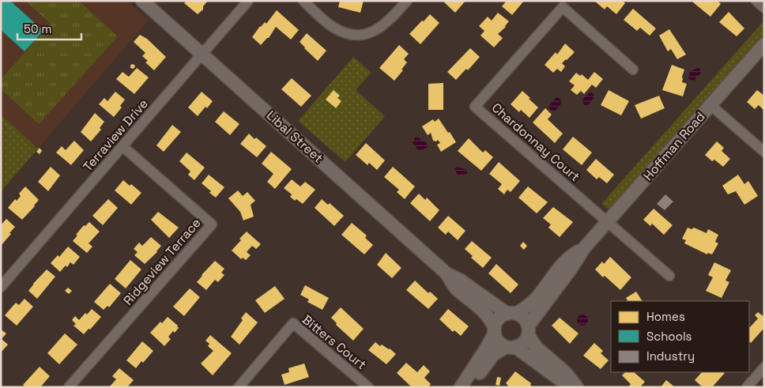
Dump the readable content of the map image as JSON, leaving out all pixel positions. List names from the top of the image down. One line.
{"streets":{"street":["Terraview Drive","Libal Street","Chardonnay Court","Hoffman Road","Ridgeview Terrace","Bitters Court"]},"crossings":[["Terraview Drive","Libal Street"],["Terraview Drive","Ridgeview Terrace"],["Libal Street","Hoffman Road"],["Chardonnay Court","Hoffman Road"]],"legend":["Homes","Schools","Industry"],"scale_bar":"50 m"}
